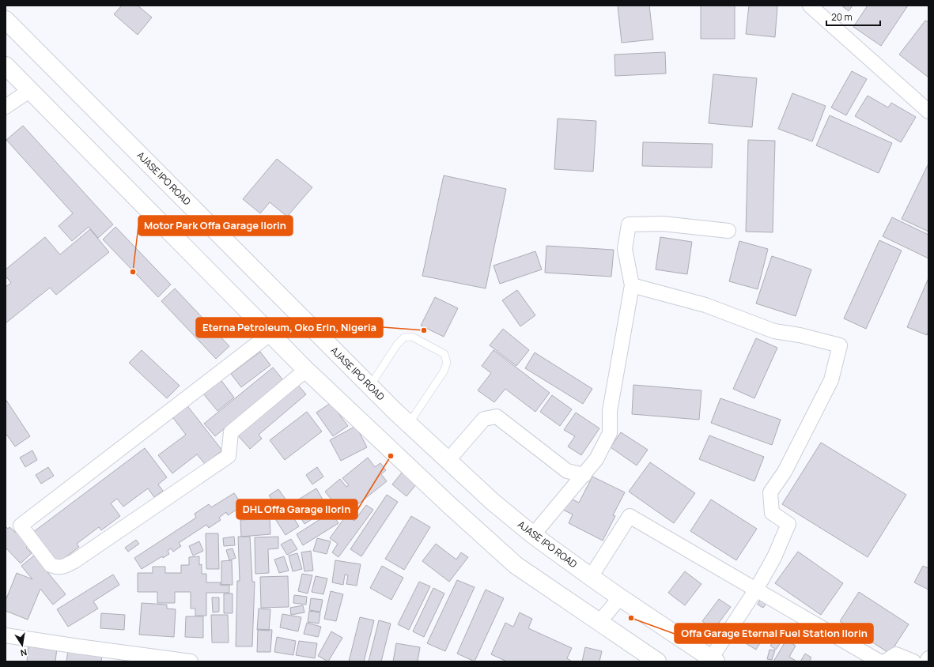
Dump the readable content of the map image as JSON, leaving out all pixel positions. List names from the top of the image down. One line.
{"streets":{"highway":["AJASE IPO ROAD"]},"places":["Motor Park Offa Garage Ilorin","Eterna Petroleum, Oko Erin, Nigeria","DHL Offa Garage Ilorin","Offa Garage Eternal Fuel Station Ilorin"],"scale_bar":"20 m","north":"bottom"}
